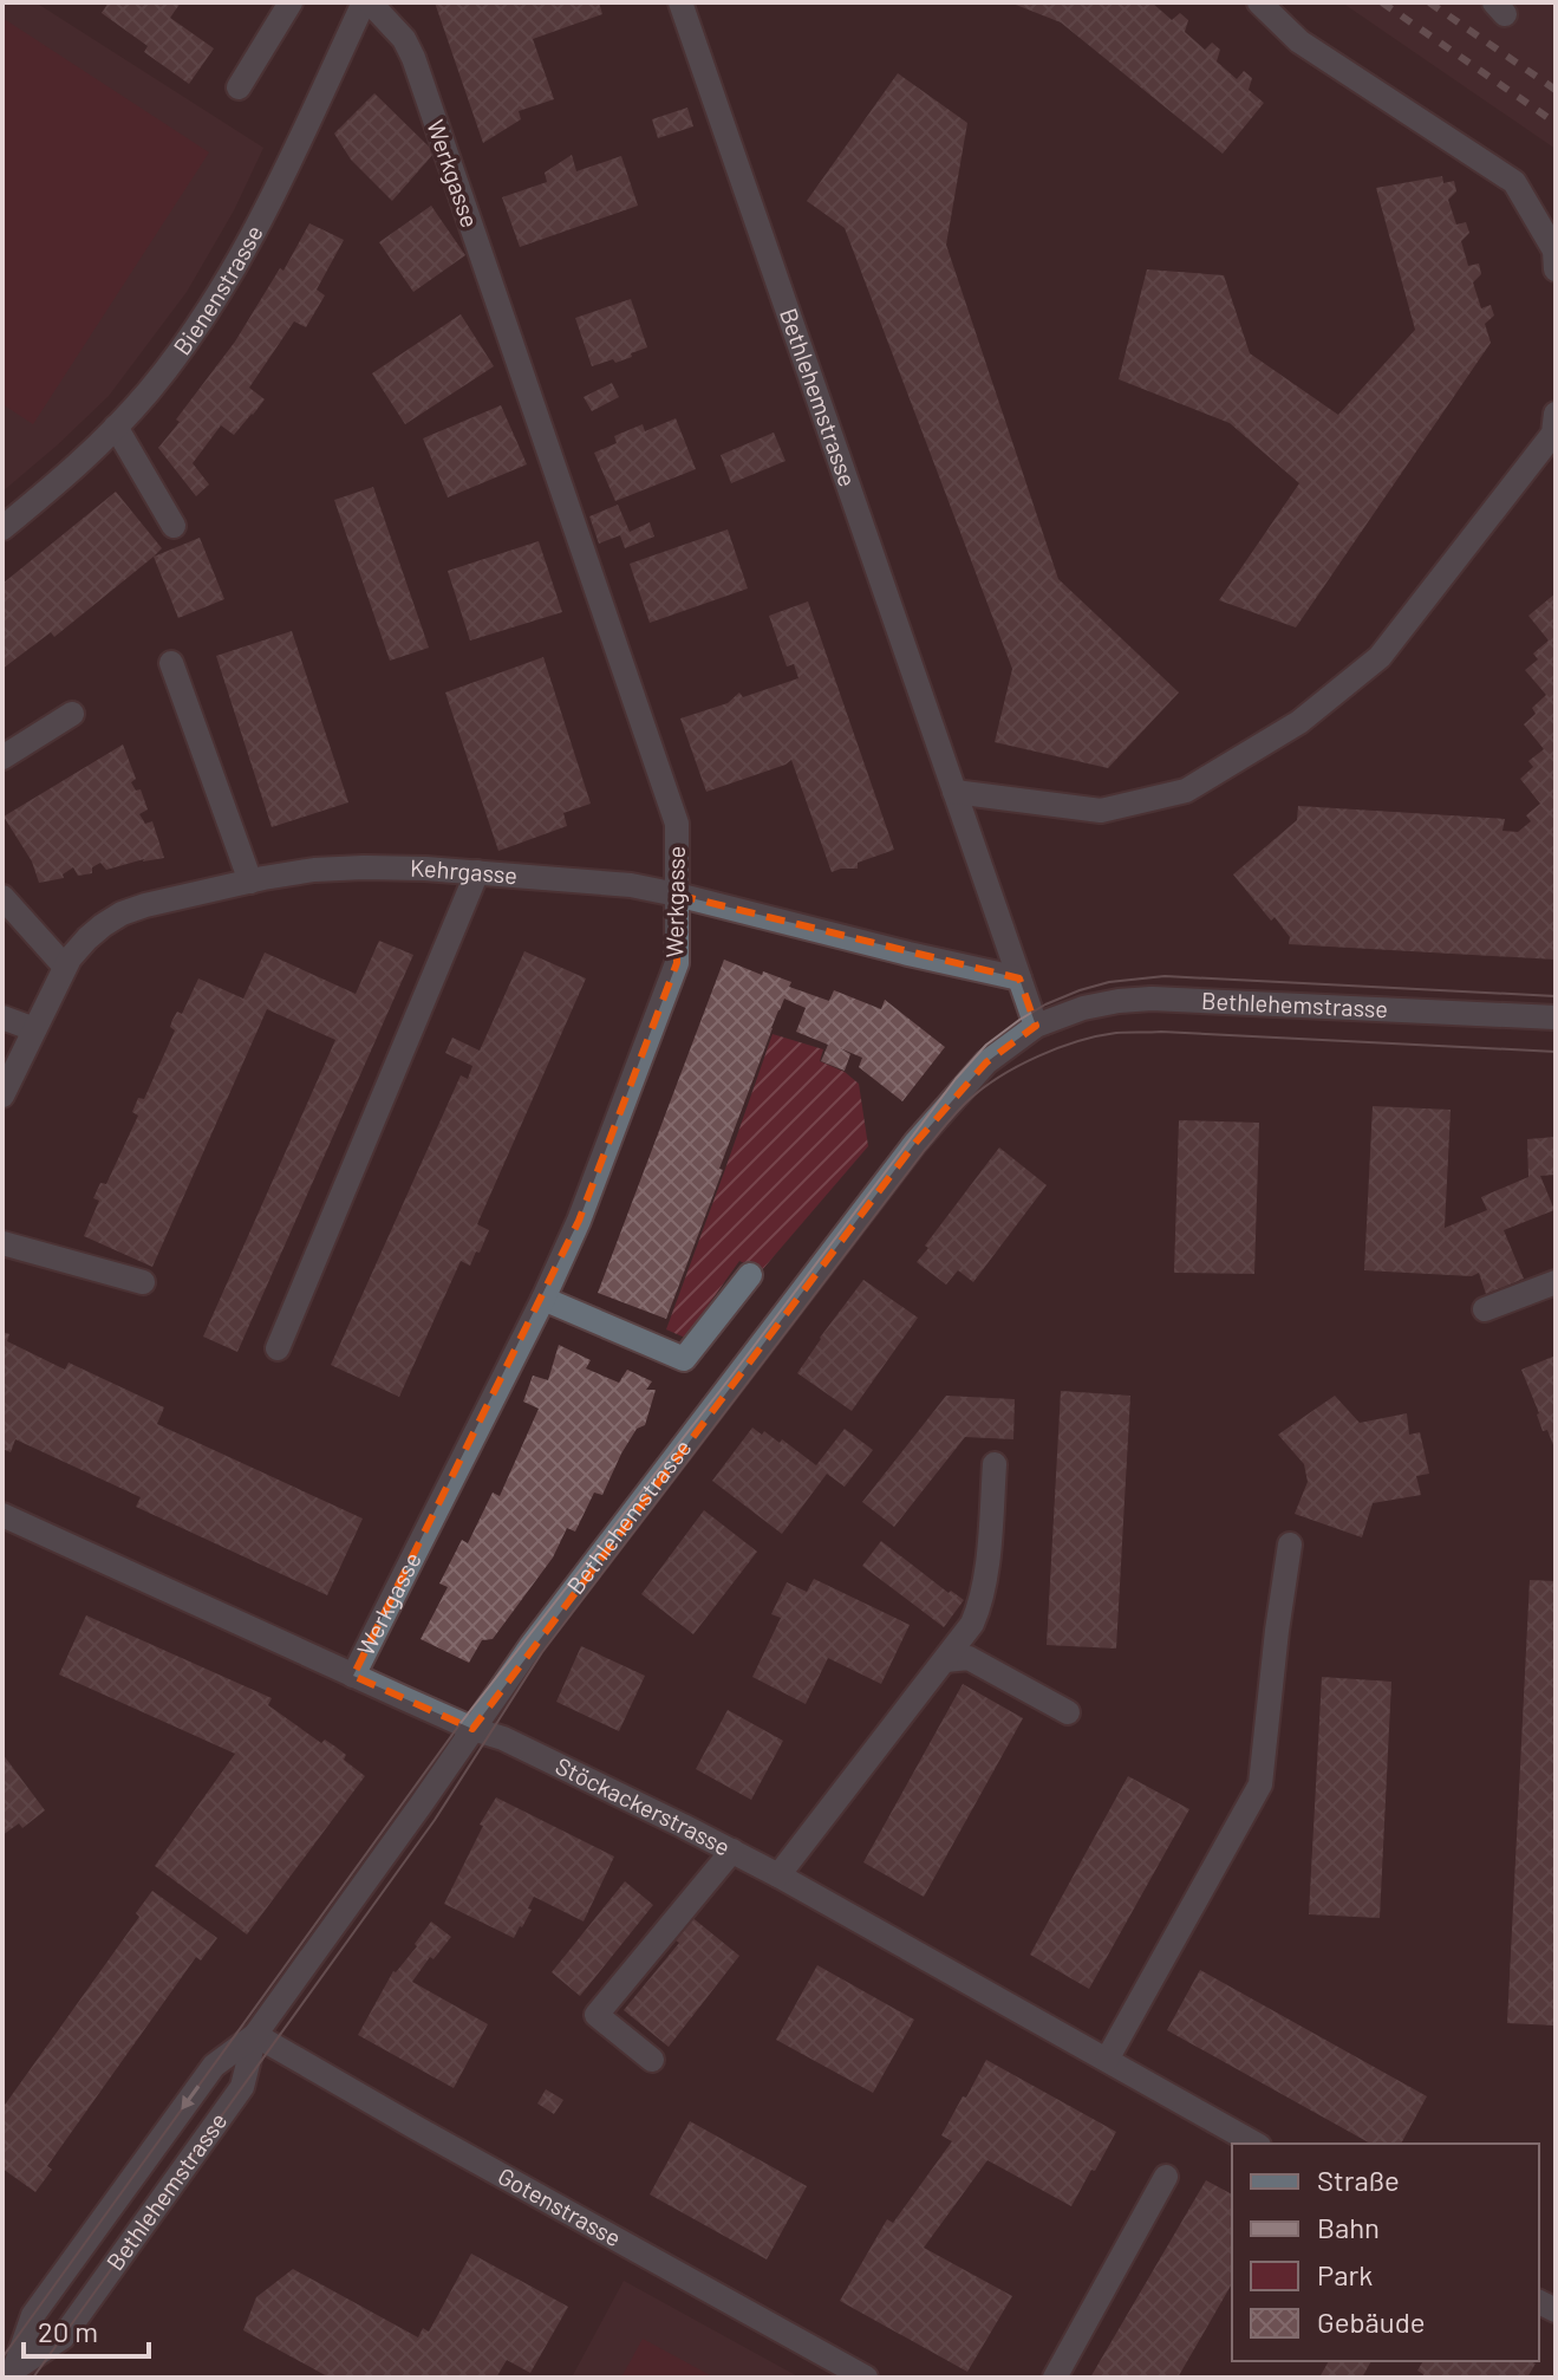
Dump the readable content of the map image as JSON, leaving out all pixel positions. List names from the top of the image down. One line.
{"streets":{"street":["Werkgasse","Bienenstrasse","Bethlehemstrasse","Kehrgasse","Stöckackerstrasse","Gotenstrasse"]},"crossings":[["Werkgasse","Bienenstrasse"],["Werkgasse","Kehrgasse"],["Werkgasse","Stöckackerstrasse"],["Bethlehemstrasse","Kehrgasse"],["Bethlehemstrasse","Stöckackerstrasse"],["Bethlehemstrasse","Gotenstrasse"]],"legend":["Straße","Bahn","Park","Gebäude"],"scale_bar":"20 m"}
